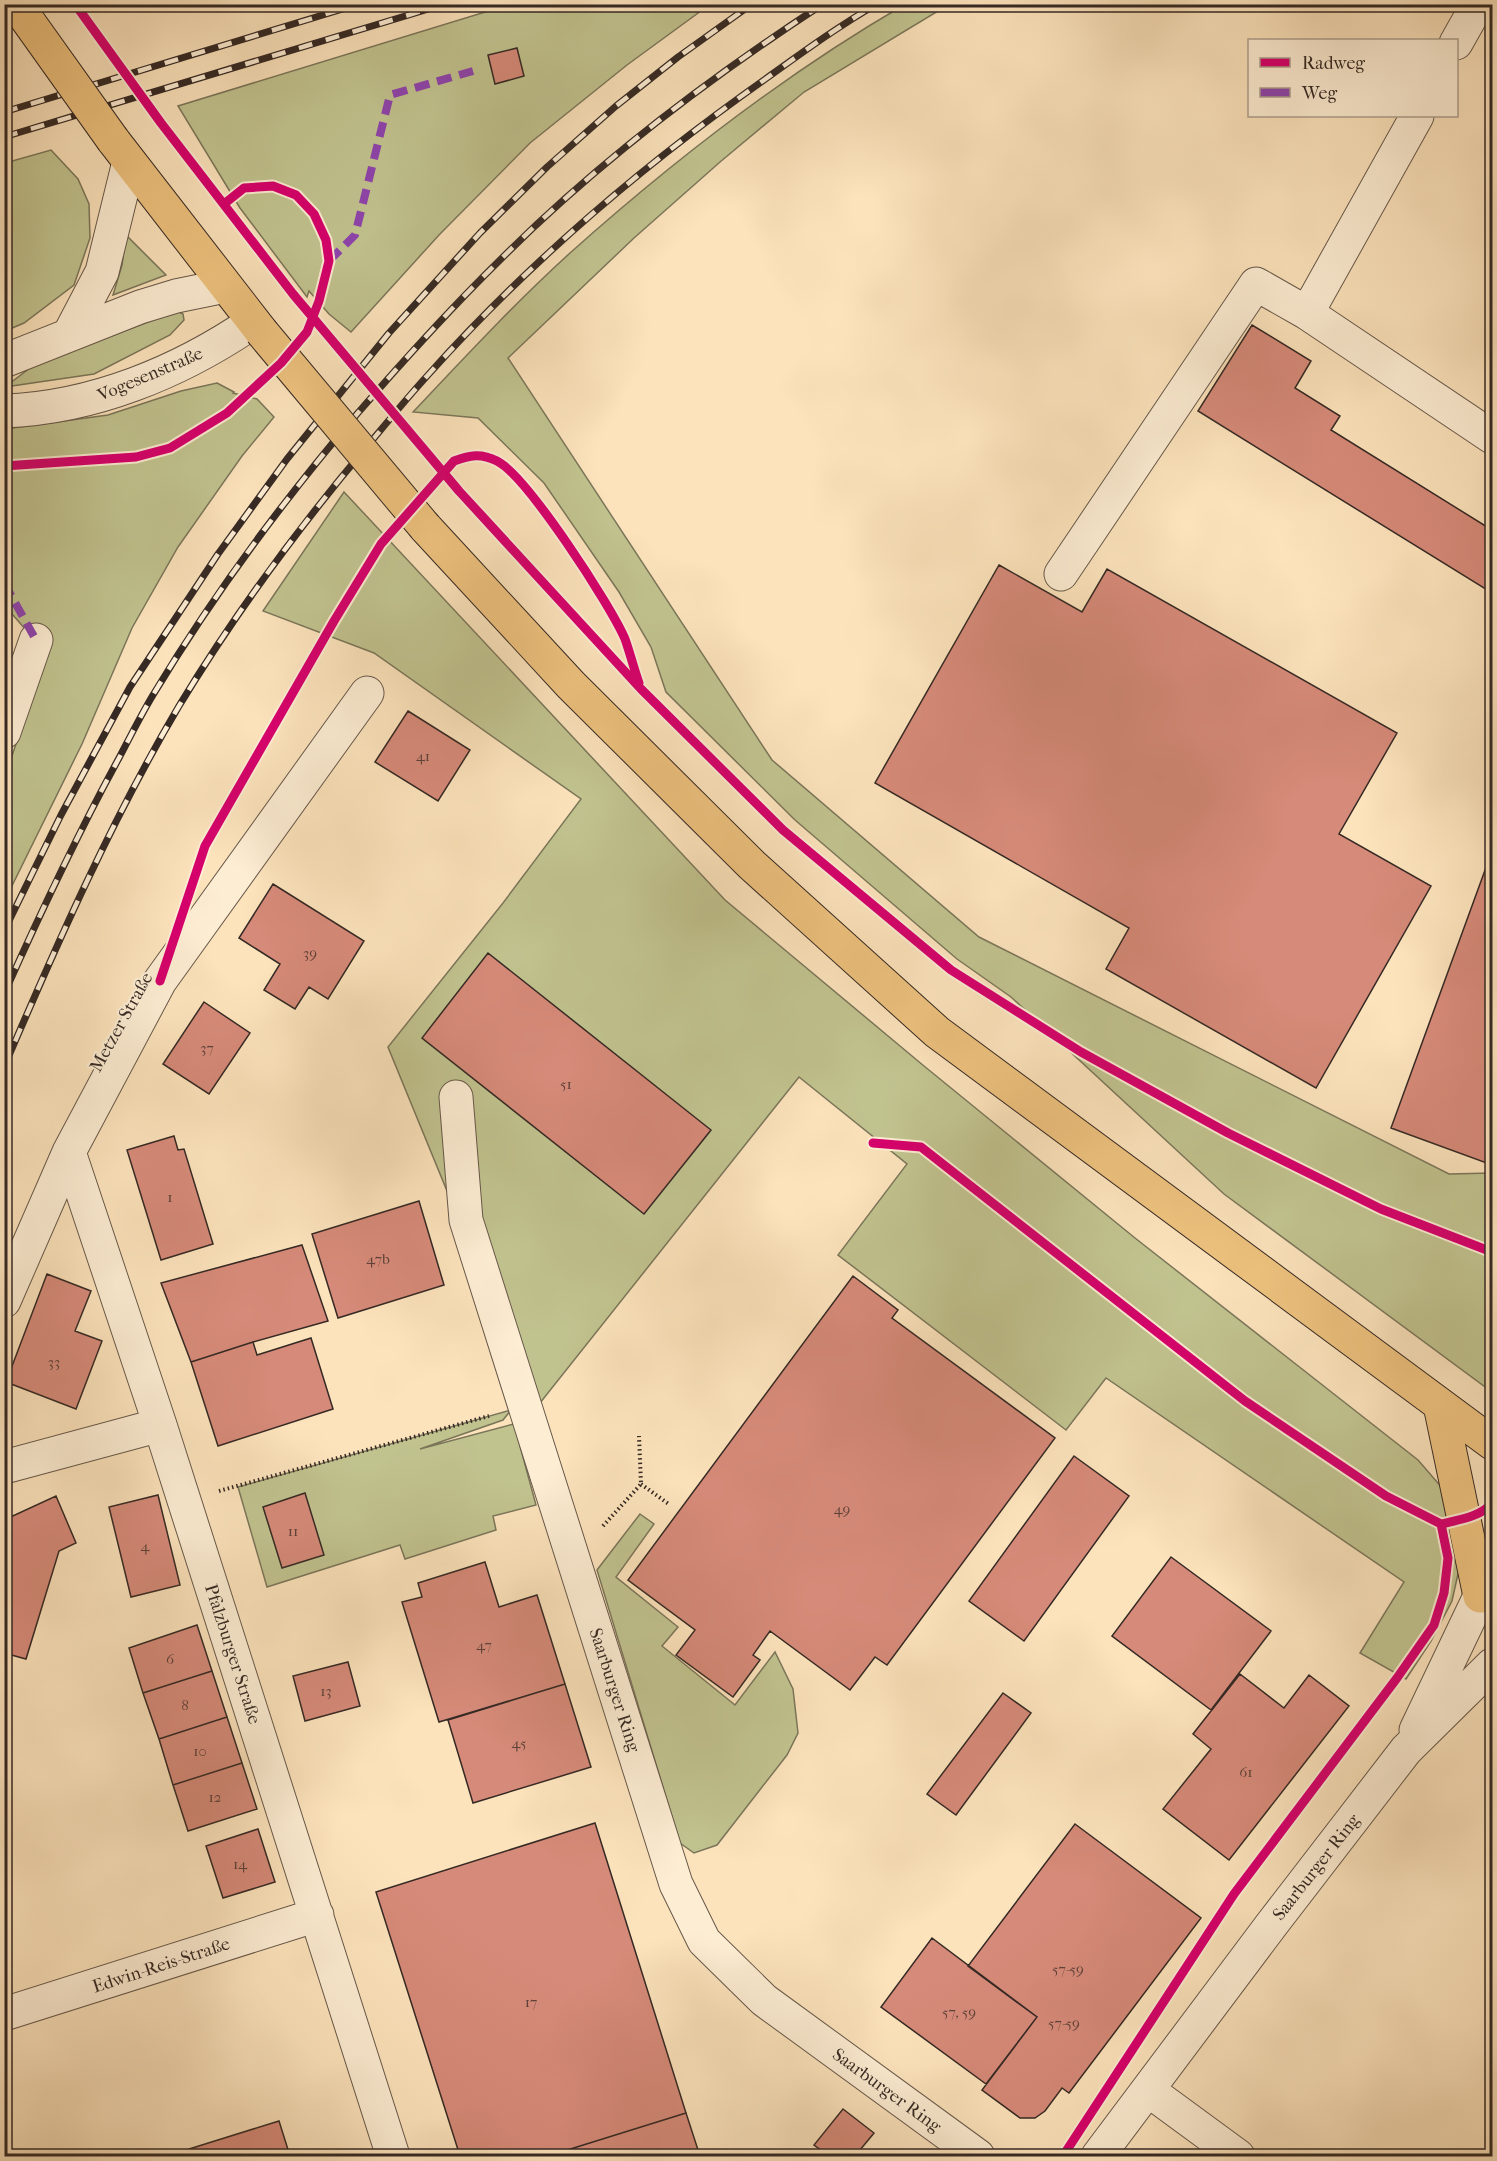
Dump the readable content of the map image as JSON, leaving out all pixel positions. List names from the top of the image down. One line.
{"streets":{"street":["Vogesenstraße","Metzer Straße","Pfalzburger Straße","Saarburger Ring","Edwin-Reis-Straße"]},"crossings":[["Metzer Straße","Pfalzburger Straße"],["Pfalzburger Straße","Edwin-Reis-Straße"]],"house_numbers":["41","39","37","51","1","47b","33","49","11","4","47","6","13","8","45","10","61","12","14","57-59","17","57, 59","57-59"],"legend":["Radweg","Weg"]}
